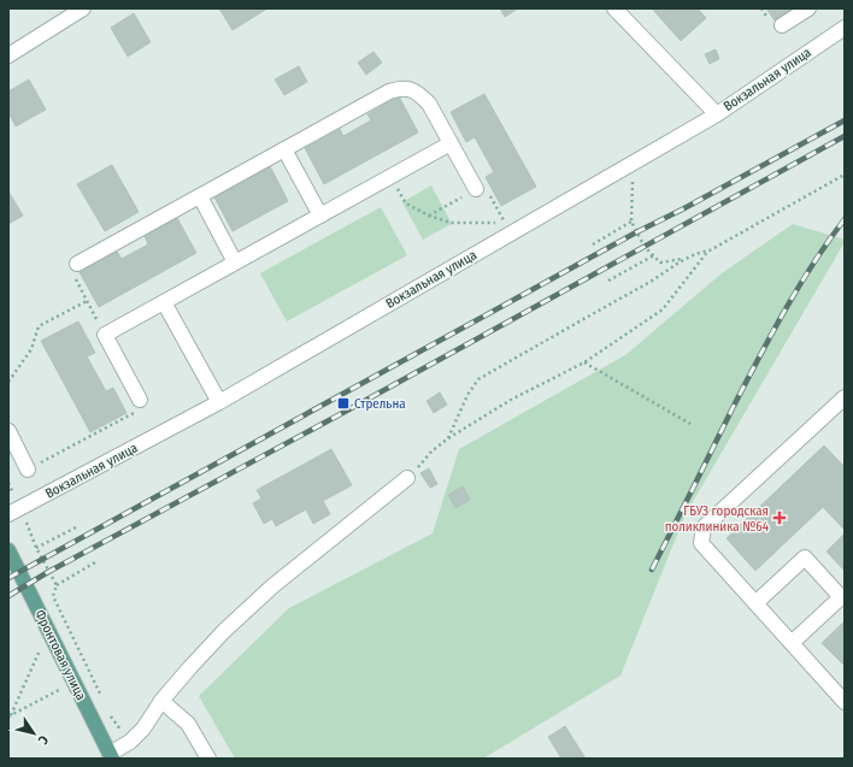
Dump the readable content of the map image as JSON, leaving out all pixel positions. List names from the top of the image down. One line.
{"streets":{"main road":["Фронтовая улица"],"street":["Вокзальная улица"]},"places":{"transit":["Стрельна"],"health":["ГБУЗ городская поликлиника №64"]},"north":"bottom right"}
